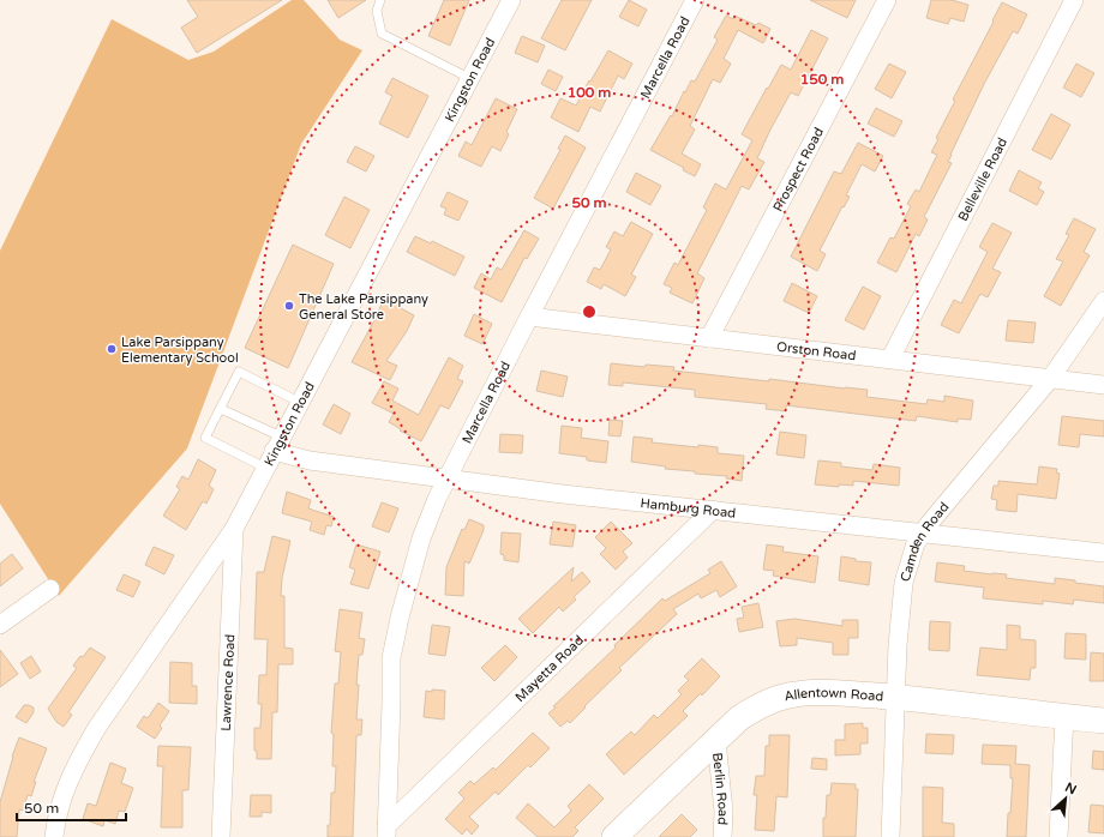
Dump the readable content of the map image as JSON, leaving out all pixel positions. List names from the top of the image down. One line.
{"streets":{"street":["Marcella Road","Kingston Road","Prospect Road","Belleville Road","Orston Road","Hamburg Road","Camden Road","Mayetta Road","Lawrence Road","Allentown Road","Berlin Road"]},"crossings":[["Marcella Road","Orston Road"],["Marcella Road","Hamburg Road"],["Marcella Road","Mayetta Road"],["Kingston Road","Hamburg Road"],["Kingston Road","Lawrence Road"],["Prospect Road","Orston Road"],["Belleville Road","Orston Road"],["Orston Road","Camden Road"],["Hamburg Road","Camden Road"],["Hamburg Road","Mayetta Road"],["Camden Road","Allentown Road"],["Allentown Road","Berlin Road"]],"places":["The Lake Parsippany General Store","Lake Parsippany Elementary School"],"scale_bar":"50 m","north":"top right","rings":["150 m","100 m","50 m"]}
